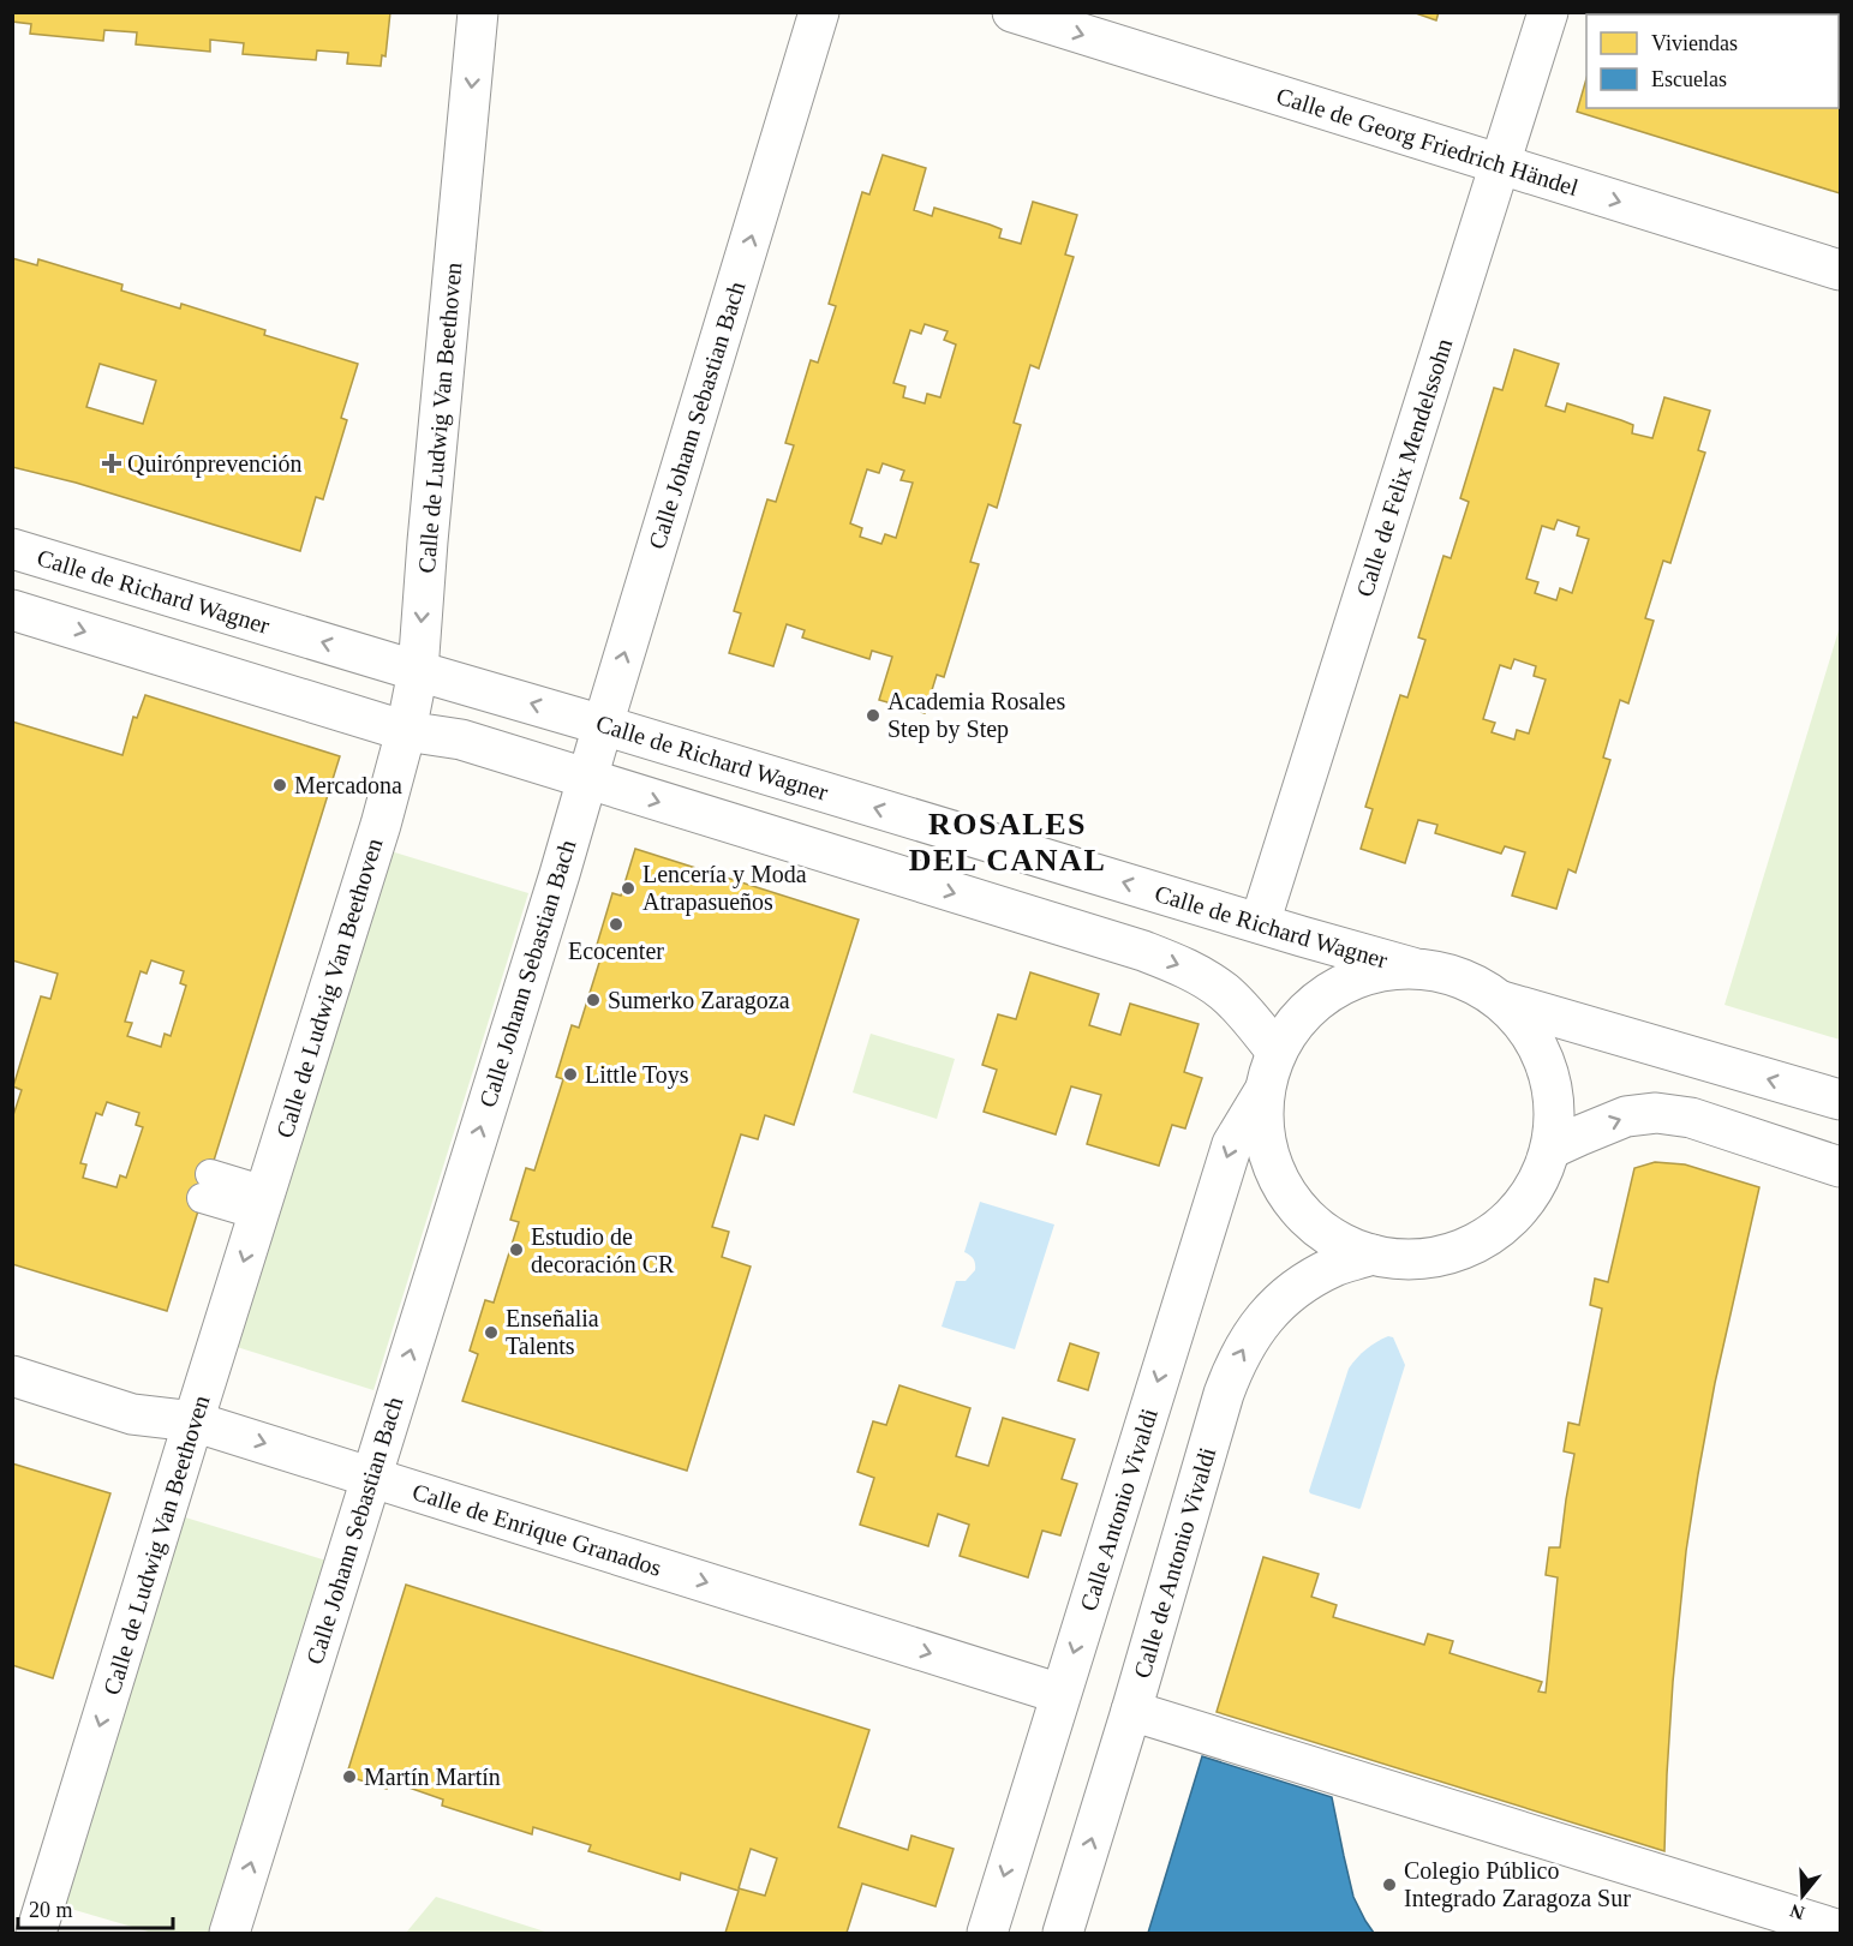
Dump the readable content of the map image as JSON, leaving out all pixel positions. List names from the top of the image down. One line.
{"streets":{"street":["Calle de Georg Friedrich Händel","Calle Johann Sebastian Bach","Calle de Ludwig Van Beethoven","Calle de Felix Mendelssohn","Calle de Richard Wagner","Calle Antonio Vivaldi","Calle de Enrique Granados","Calle de Antonio Vivaldi"]},"crossings":[["Calle de Georg Friedrich Händel","Calle de Felix Mendelssohn"],["Calle Johann Sebastian Bach","Calle de Richard Wagner"],["Calle Johann Sebastian Bach","Calle de Enrique Granados"],["Calle de Ludwig Van Beethoven","Calle de Richard Wagner"],["Calle de Ludwig Van Beethoven","Calle de Enrique Granados"],["Calle de Felix Mendelssohn","Calle de Richard Wagner"],["Calle Antonio Vivaldi","Calle de Enrique Granados"]],"one_way":["Calle de Georg Friedrich Händel","Calle Johann Sebastian Bach","Calle de Ludwig Van Beethoven","Calle Antonio Vivaldi","Calle de Enrique Granados","Calle de Antonio Vivaldi"],"districts":["ROSALES DEL CANAL"],"places":{"health":["Quirónprevención"],"other":["Academia Rosales Step by Step","Mercadona","Lencería y Moda Atrapasueños","Ecocenter","Sumerko Zaragoza","Little Toys","Estudio de decoración CR","Enseñalia Talents","Martín Martín","Colegio Público Integrado Zaragoza Sur"]},"legend":["Viviendas","Escuelas"],"scale_bar":"20 m","north":"bottom"}
